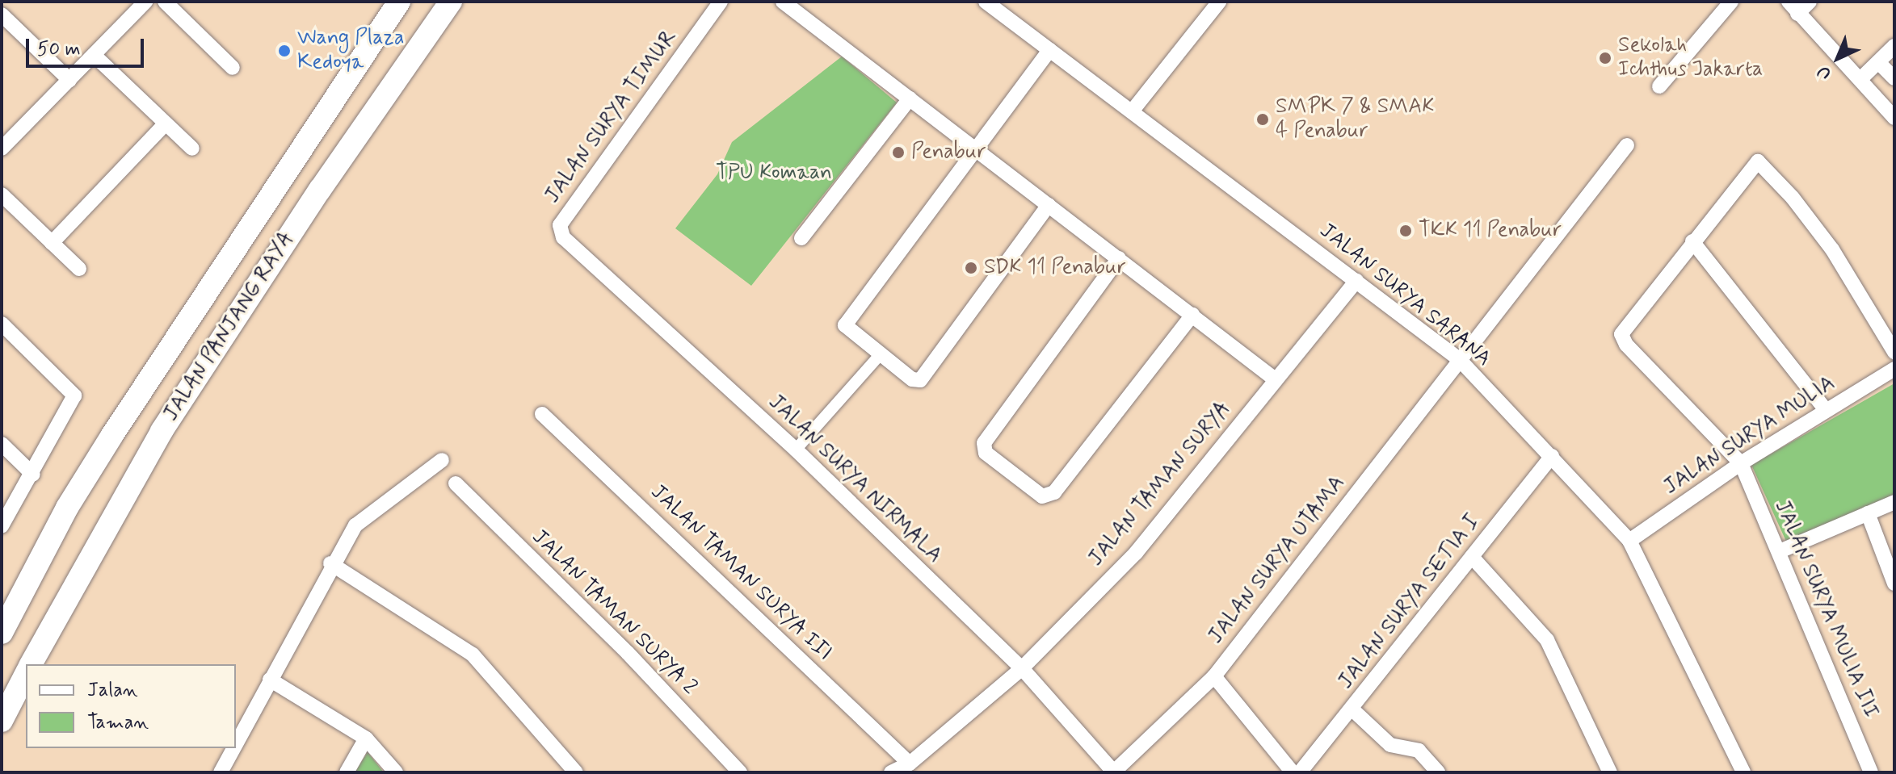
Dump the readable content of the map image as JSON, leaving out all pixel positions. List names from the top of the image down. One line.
{"streets":{"main road":["JALAN PANJANG RAYA"],"street":["JALAN SURYA TIMUR","JALAN SURYA SARANA","JALAN SURYA MULIA","JALAN SURYA NIRMALA","JALAN TAMAN SURYA","JALAN SURYA UTAMA","JALAN TAMAN SURYA III","JALAN SURYA SETIA I","JALAN SURYA MULIA III","JALAN TAMAN SURYA 2"]},"crossings":[["JALAN SURYA TIMUR","JALAN SURYA NIRMALA"],["JALAN SURYA SARANA","JALAN SURYA MULIA"],["JALAN SURYA SARANA","JALAN TAMAN SURYA"],["JALAN SURYA SARANA","JALAN SURYA UTAMA"],["JALAN SURYA SARANA","JALAN SURYA SETIA I"],["JALAN SURYA MULIA","JALAN SURYA MULIA III"],["JALAN SURYA NIRMALA","JALAN TAMAN SURYA"],["JALAN SURYA NIRMALA","JALAN SURYA UTAMA"],["JALAN TAMAN SURYA","JALAN TAMAN SURYA III"]],"parks":["TPU Komaan"],"places":["Wang Plaza Kedoya","Sekolah Ichthus Jakarta","SMPK 7 & SMAK 4 Penabur","Penabur","TKK 11 Penabur","SDK 11 Penabur"],"legend":["Jalan","Taman"],"scale_bar":"50 m","north":"bottom left"}
